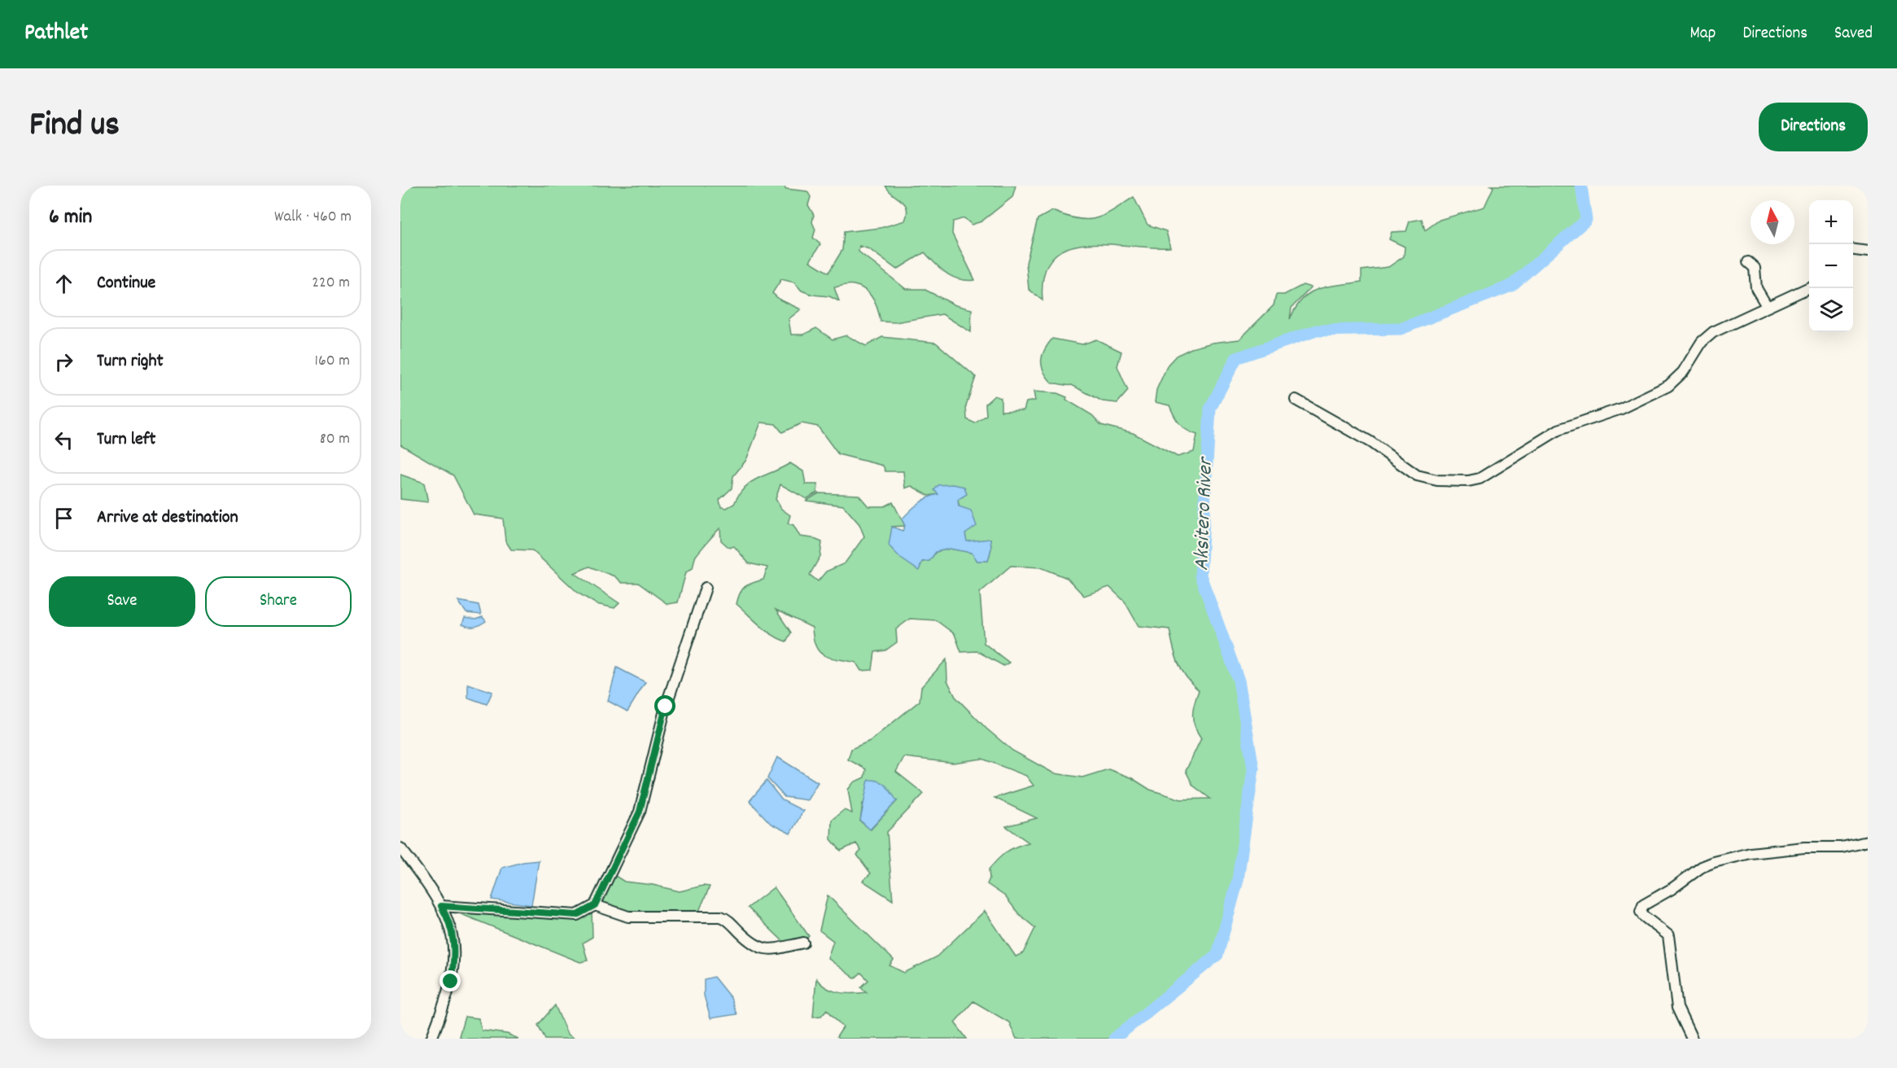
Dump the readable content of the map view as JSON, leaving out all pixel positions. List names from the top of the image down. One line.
{"water":["Aksitero River"],"north":"top","page":{"header":"Pathlet","nav":["Map","Directions","Saved"],"title":"Find us","buttons":["Directions",["Save","Share"]],"heading":["6 min","Walk · 460 m"],"map_buttons":["+","−"],"list":[["Continue","220 m"],["Turn right","160 m"],["Turn left","80 m"],"Arrive at destination"]}}
